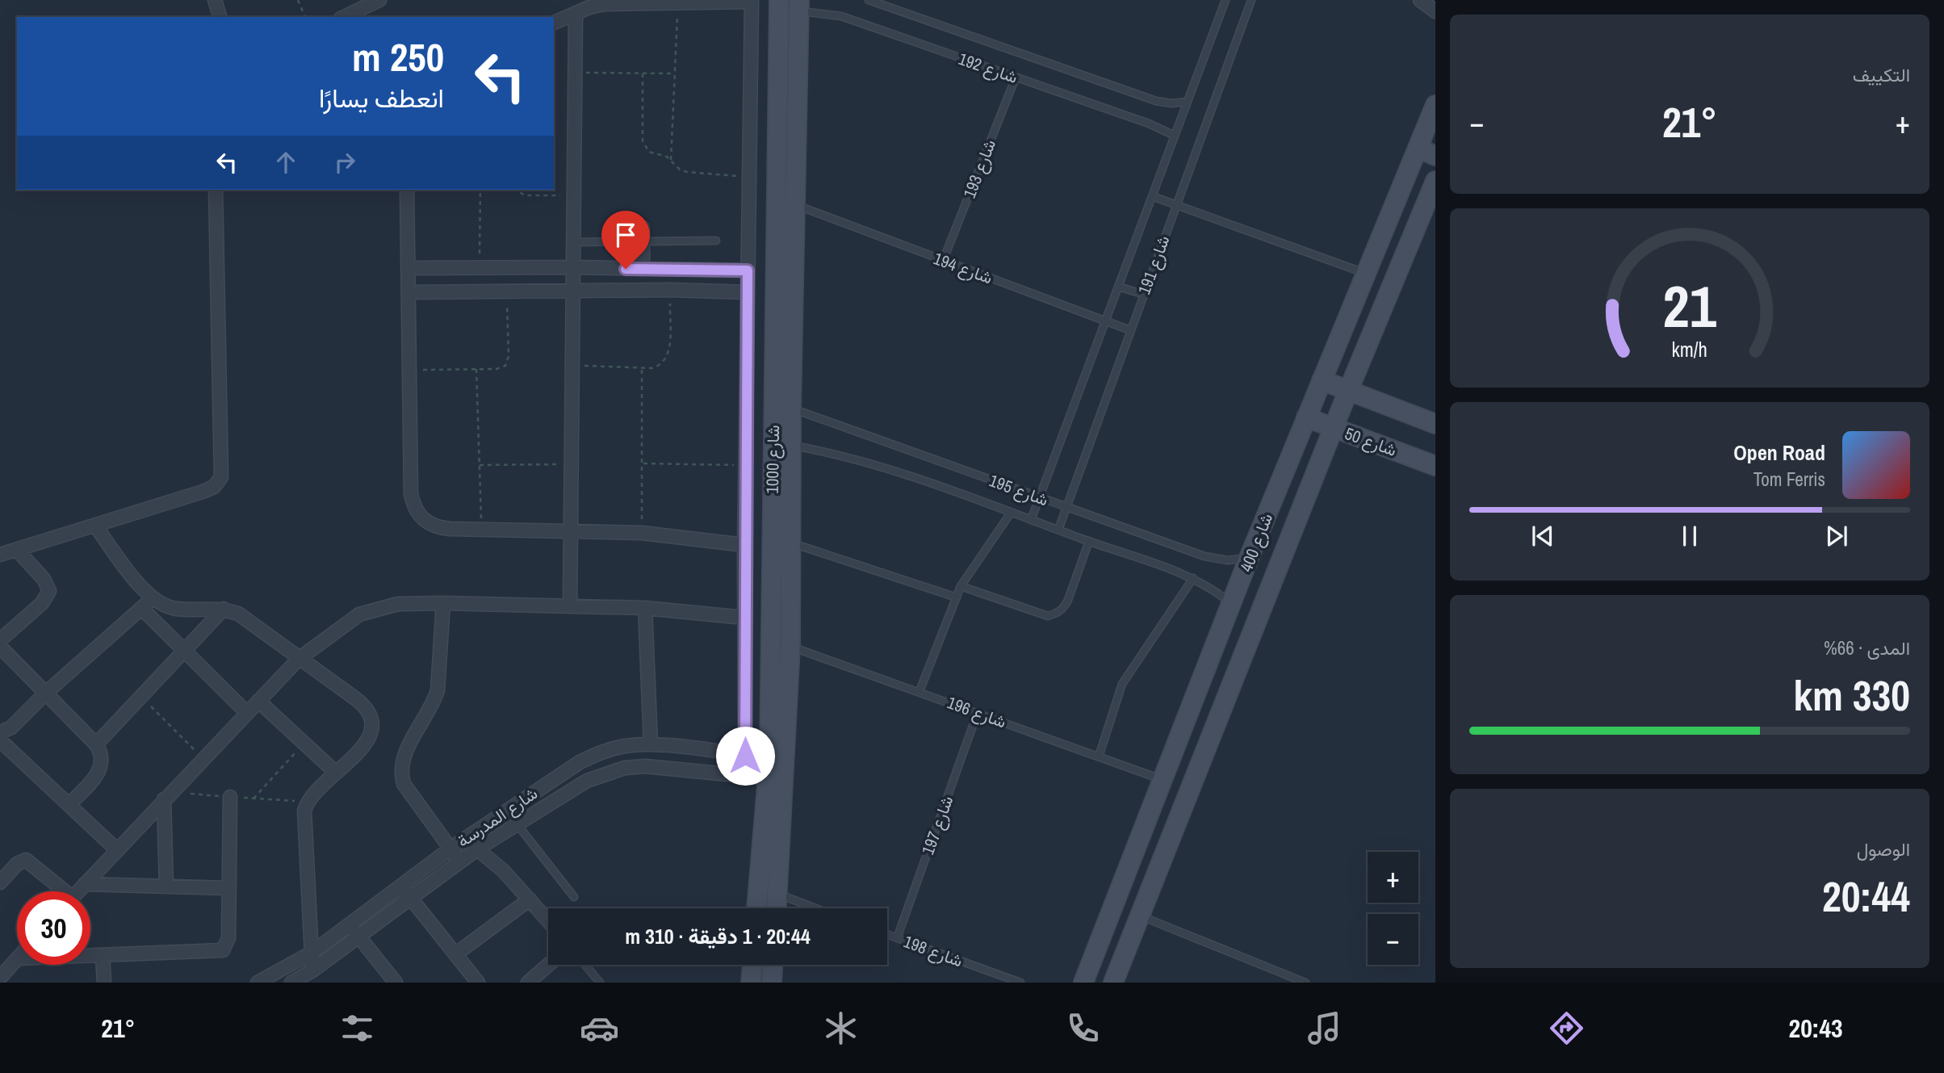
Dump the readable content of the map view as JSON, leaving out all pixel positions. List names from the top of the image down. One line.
{"streets":{"street":["شارع 50","شارع 1000","شارع 400","شارع المدرسة"],"lane":["شارع 192","شارع 193","شارع 191","شارع 194","شارع 195","شارع 196","شارع 197","شارع 198"]},"crossings":[["شارع 192","شارع 193"],["شارع 192","شارع 191"],["شارع 192","شارع 1000"],["شارع 193","شارع 194"],["شارع 191","شارع 194"],["شارع 191","شارع 195"],["شارع 194","شارع 1000"],["شارع 50","شارع 400"],["شارع 1000","شارع 195"],["شارع 1000","شارع 196"],["شارع 1000","شارع المدرسة"],["شارع 195","شارع 400"],["شارع 400","شارع 196"],["شارع 196","شارع 197"],["شارع 197","شارع 198"]],"page":{"tile":["التكييف",["المدى · 66%","330 km"],["الوصول","20:44"]],"turn":["250 m","انعطف يسارًا"],"heat":["−","21°","+"],"song":["Open Road","Tom Ferris"],"map_buttons":["+","−"],"limit":"30","trip":"20:44 · 1 دقيقة · 310 m","tabs":["20:43","21°"],"gauge":["21","km/h"]}}
